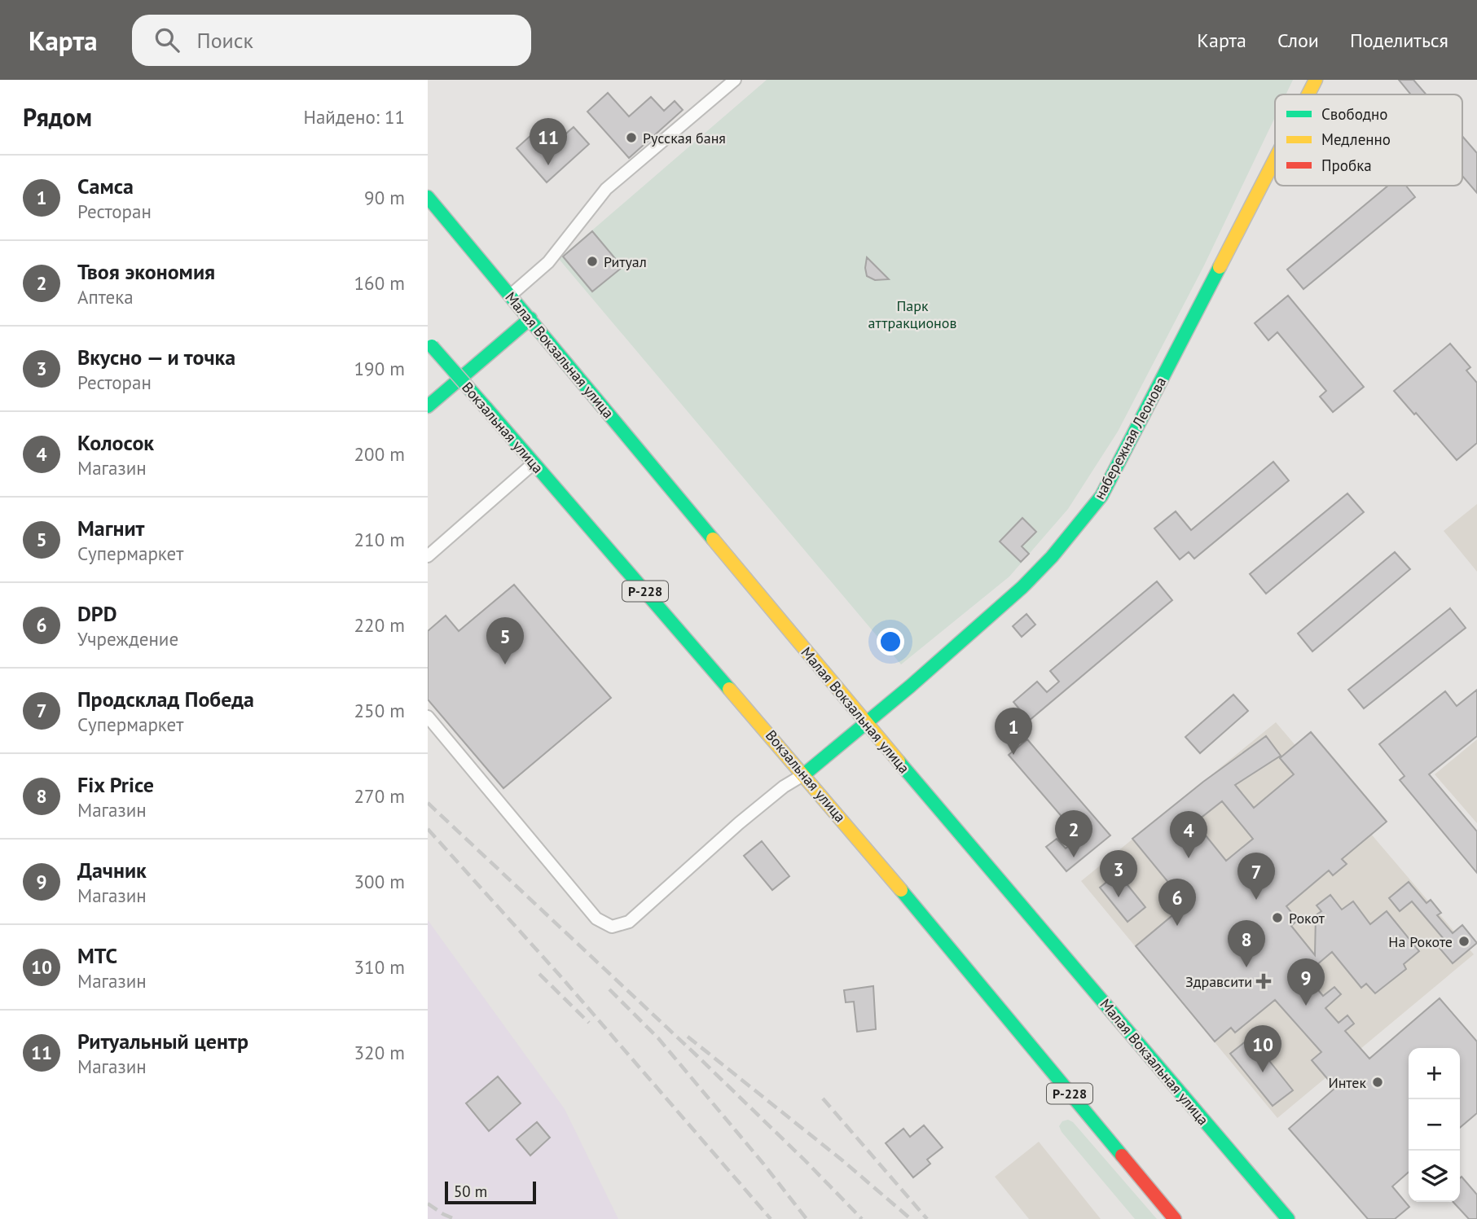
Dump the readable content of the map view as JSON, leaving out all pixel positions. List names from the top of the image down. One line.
{"streets":{"main road":["Малая Вокзальная улица","Вокзальная улица","набережная Леонова","Р-228"]},"crossings":[["Малая Вокзальная улица","набережная Леонова"],["Вокзальная улица","набережная Леонова"]],"parks":["Парк аттракционов"],"places":{"other":["Русская баня","Ритуал","Рокот","На Рокоте","Интек"],"health":["Здравсити"]},"legend":["Свободно","Медленно","Пробка"],"scale_bar":"50 m","page":{"header":"Карта","search":"Поиск","nav":["Карта","Слои","Поделиться"],"heading":["Рядом","Найдено: 11"],"pins":["11","5","1","2","4","3","7","6","8","9","10"],"list":[{"mark":"1","name":"Самса","note":"Ресторан","value":"90 m"},{"mark":"2","name":"Твоя экономия","note":"Аптека","value":"160 m"},{"mark":"3","name":"Вкусно — и точка","note":"Ресторан","value":"190 m"},{"mark":"4","name":"Колосок","note":"Магазин","value":"200 m"},{"mark":"5","name":"Магнит","note":"Супермаркет","value":"210 m"},{"mark":"6","name":"DPD","note":"Учреждение","value":"220 m"},{"mark":"7","name":"Продсклад Победа","note":"Супермаркет","value":"250 m"},{"mark":"8","name":"Fix Price","note":"Магазин","value":"270 m"},{"mark":"9","name":"Дачник","note":"Магазин","value":"300 m"},{"mark":"10","name":"МТС","note":"Магазин","value":"310 m"},{"mark":"11","name":"Ритуальный центр","note":"Магазин","value":"320 m"}],"map_buttons":["+","−"],"scale":"50 m"}}
